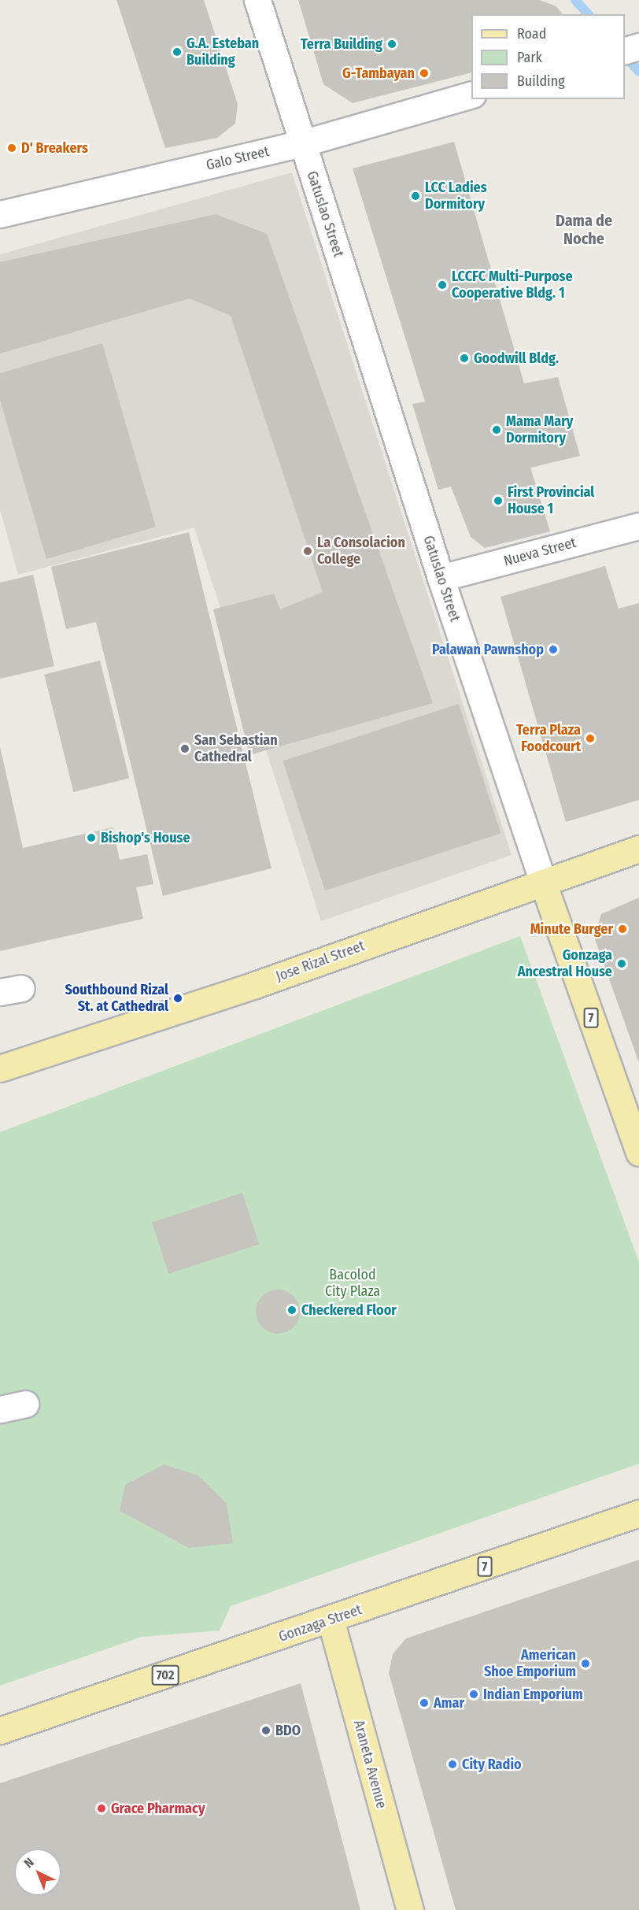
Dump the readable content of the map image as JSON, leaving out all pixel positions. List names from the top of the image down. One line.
{"streets":{"main road":["Gatuslao Street","Jose Rizal Street","7","Gonzaga Street","702","Araneta Avenue"],"street":["Galo Street","Nueva Street"]},"crossings":[["Galo Street","Gatuslao Street"],["Gatuslao Street","Nueva Street"],["Gatuslao Street","Jose Rizal Street"],["Gonzaga Street","Araneta Avenue"]],"districts":["Dama de Noche"],"parks":["Bacolod City Plaza"],"places":["Terra Building","G.A. Esteban Building","G-Tambayan","D' Breakers","LCC Ladies Dormitory","LCCFC Multi-Purpose Cooperative Bldg. 1","Goodwill Bldg.","Mama Mary Dormitory","First Provincial House 1","La Consolacion College","Palawan Pawnshop","Terra Plaza Foodcourt","San Sebastian Cathedral","Bishop's House","Minute Burger","Gonzaga Ancestral House","Southbound Rizal St. at Cathedral","Checkered Floor","American Shoe Emporium","Indian Emporium","Amar","BDO","City Radio","Grace Pharmacy"],"legend":["Road","Park","Building"],"north":"top left"}
